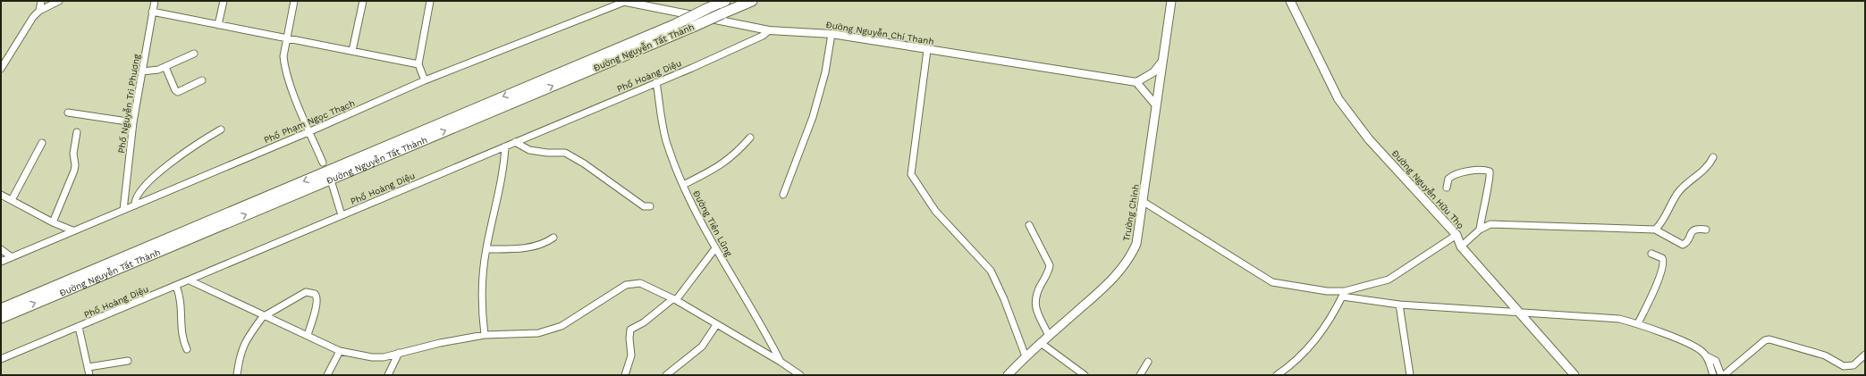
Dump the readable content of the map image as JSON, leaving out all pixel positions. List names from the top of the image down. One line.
{"streets":{"highway":["Đường Nguyễn Tất Thành"],"main road":["Đường Nguyễn Hữu Thọ","Trường Chinh"],"street":["Đường Nguyễn Chí Thanh","Phố Hoàng Diệu","Phố Nguyễn Tri Phương","Phố Phạm Ngọc Thạch","Đường Tiên Lũng"]},"crossings":[["Đường Nguyễn Chí Thanh","Phố Hoàng Diệu"],["Đường Nguyễn Chí Thanh","Phố Phạm Ngọc Thạch"],["Phố Hoàng Diệu","Đường Tiên Lũng"],["Phố Nguyễn Tri Phương","Phố Phạm Ngọc Thạch"]]}
